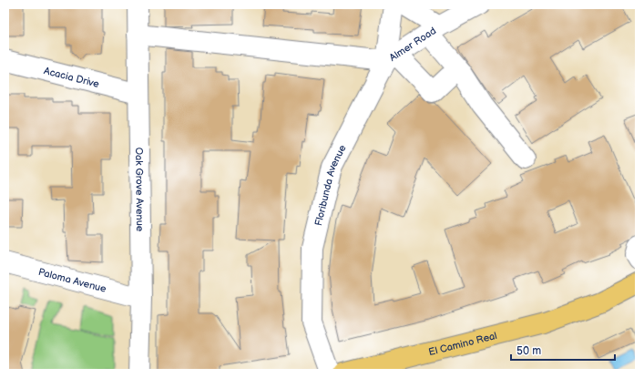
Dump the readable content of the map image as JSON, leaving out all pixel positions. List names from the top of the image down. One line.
{"streets":{"main road":["El Camino Real"],"street":["Almer Road","Acacia Drive","Floribunda Avenue","Oak Grove Avenue","Paloma Avenue"]},"crossings":[["Almer Road","Floribunda Avenue"],["Acacia Drive","Oak Grove Avenue"],["Oak Grove Avenue","Paloma Avenue"]],"scale_bar":"50 m"}
